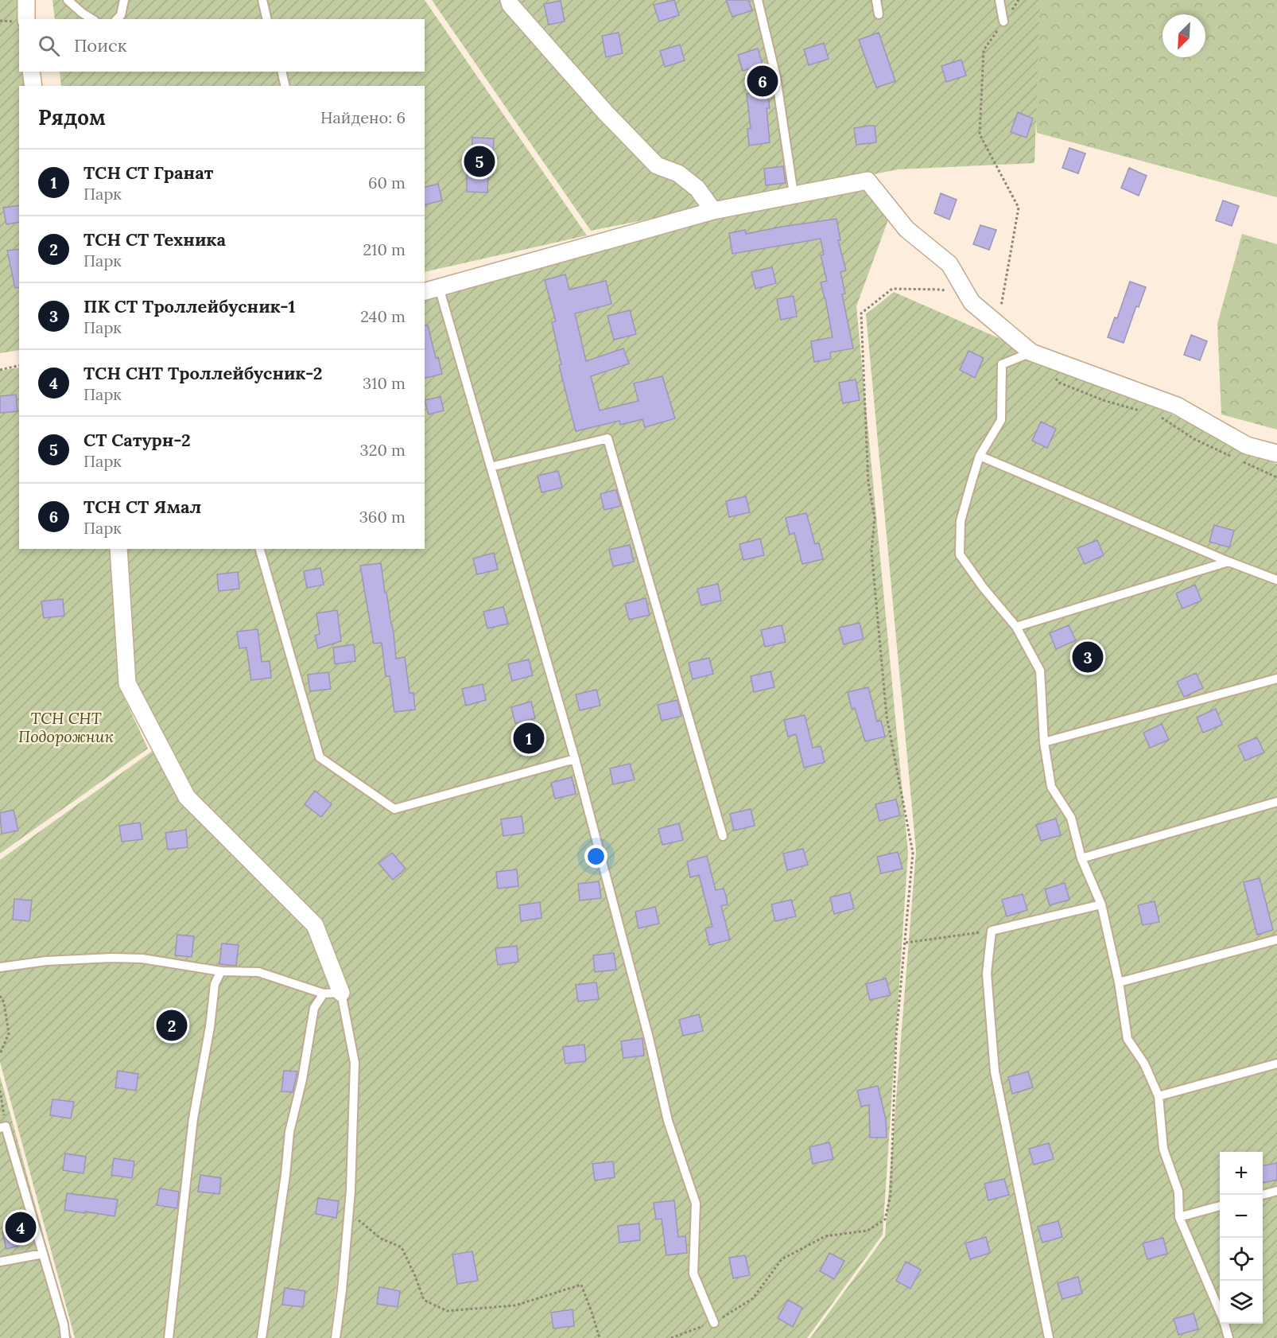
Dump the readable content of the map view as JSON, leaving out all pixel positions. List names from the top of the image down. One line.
{"parks":["ТСН СНТ Подорожник"],"north":"bottom left","page":{"search":"Поиск","pins":["6","5","3","1","2","4"],"heading":["Рядом","Найдено: 6"],"list":[{"mark":"1","name":"ТСН СТ Гранат","note":"Парк","value":"60 m"},{"mark":"2","name":"ТСН СТ Техника","note":"Парк","value":"210 m"},{"mark":"3","name":"ПК СТ Троллейбусник-1","note":"Парк","value":"240 m"},{"mark":"4","name":"ТСН СНТ Троллейбусник-2","note":"Парк","value":"310 m"},{"mark":"5","name":"СТ Сатурн-2","note":"Парк","value":"320 m"},{"mark":"6","name":"ТСН СТ Ямал","note":"Парк","value":"360 m"}],"map_buttons":["+","−"]}}
